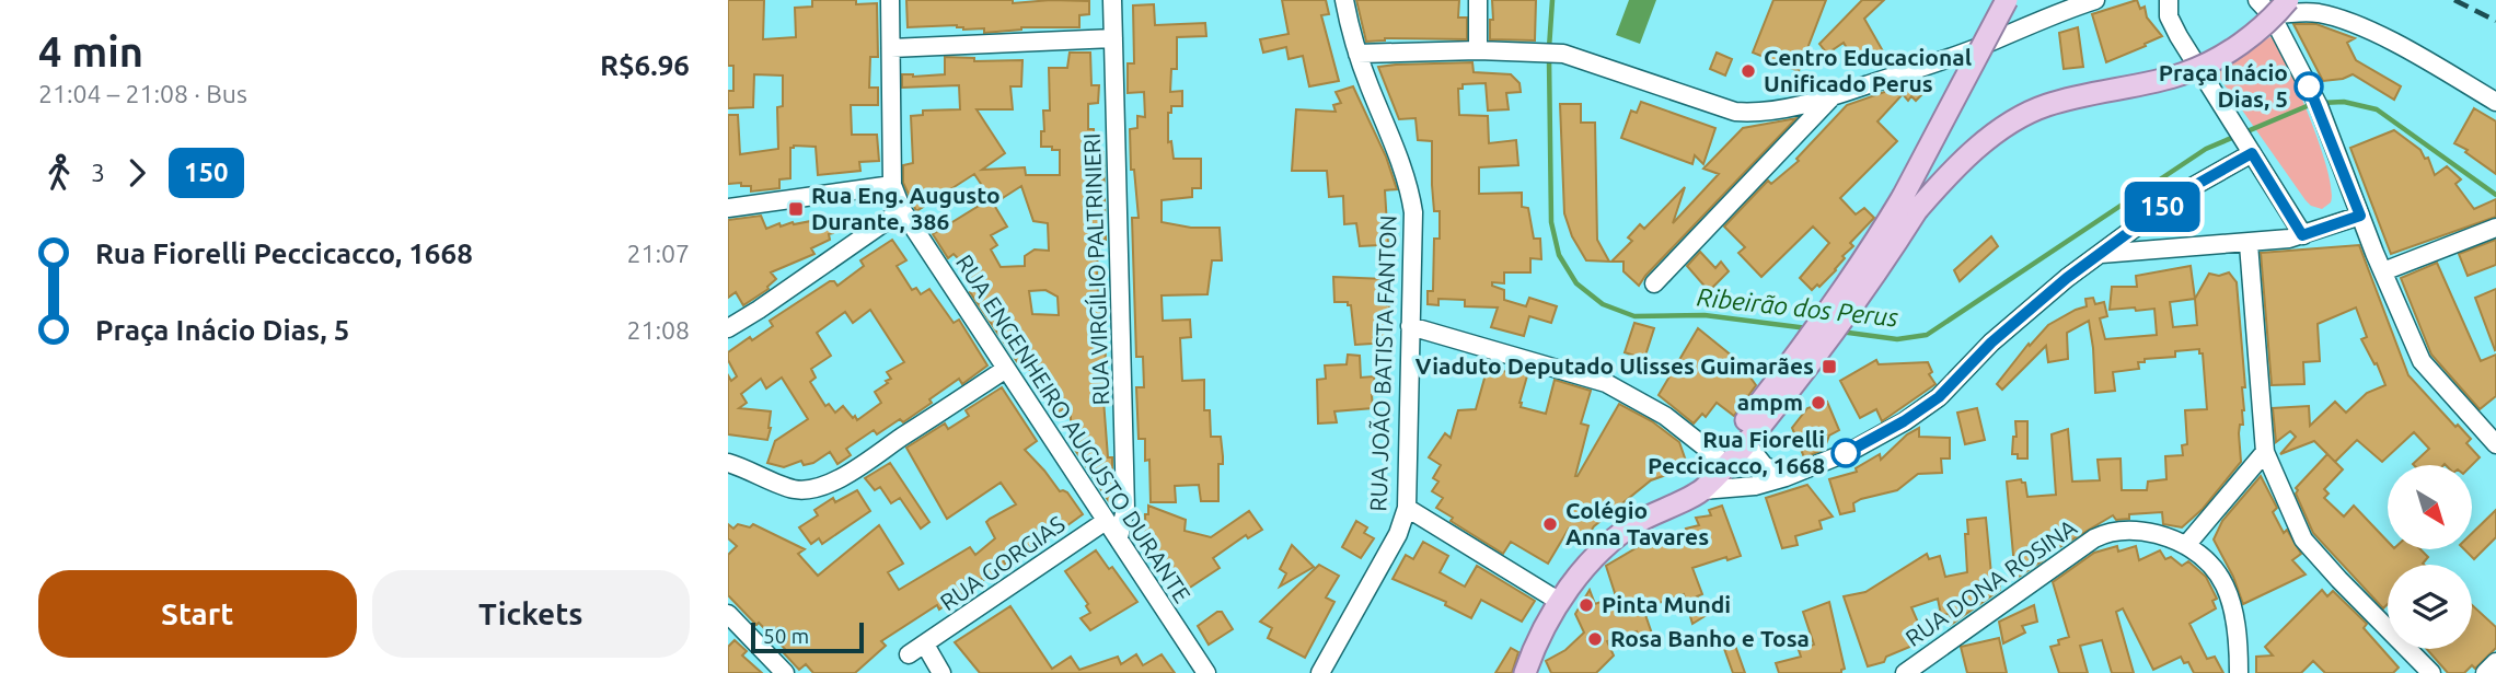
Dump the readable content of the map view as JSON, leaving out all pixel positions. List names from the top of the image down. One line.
{"streets":{"street":["RUA VIRGÍLIO PALTRINIERI","RUA JOÃO BATISTA FANTON","RUA ENGENHEIRO AUGUSTO DURANTE","RUA GORGIAS","RUA DONA ROSINA"]},"crossings":[["RUA VIRGÍLIO PALTRINIERI","RUA ENGENHEIRO AUGUSTO DURANTE"],["RUA ENGENHEIRO AUGUSTO DURANTE","RUA GORGIAS"]],"water":["Ribeirão dos Perus"],"places":{"other":["Centro Educacional Unificado Perus","Praça Inácio Dias, 5","ampm","Rua Fiorelli Peccicacco, 1668","Colégio Anna Tavares","Pinta Mundi","Rosa Banho e Tosa"],"transit":["Rua Eng. Augusto Durante, 386","Viaduto Deputado Ulisses Guimarães"]},"lines":["bus line 150"],"scale_bar":"50 m","north":"bottom right","page":{"heading":["4 min","21:04 – 21:08 · Bus","R$6.96"],"on_map":"150","legs":["3","150"],"list":[{"name":"Rua Fiorelli Peccicacco, 1668","value":"21:07"},{"name":"Praça Inácio Dias, 5","value":"21:08"}],"buttons":["Start","Tickets"],"scale":"50 m"}}
